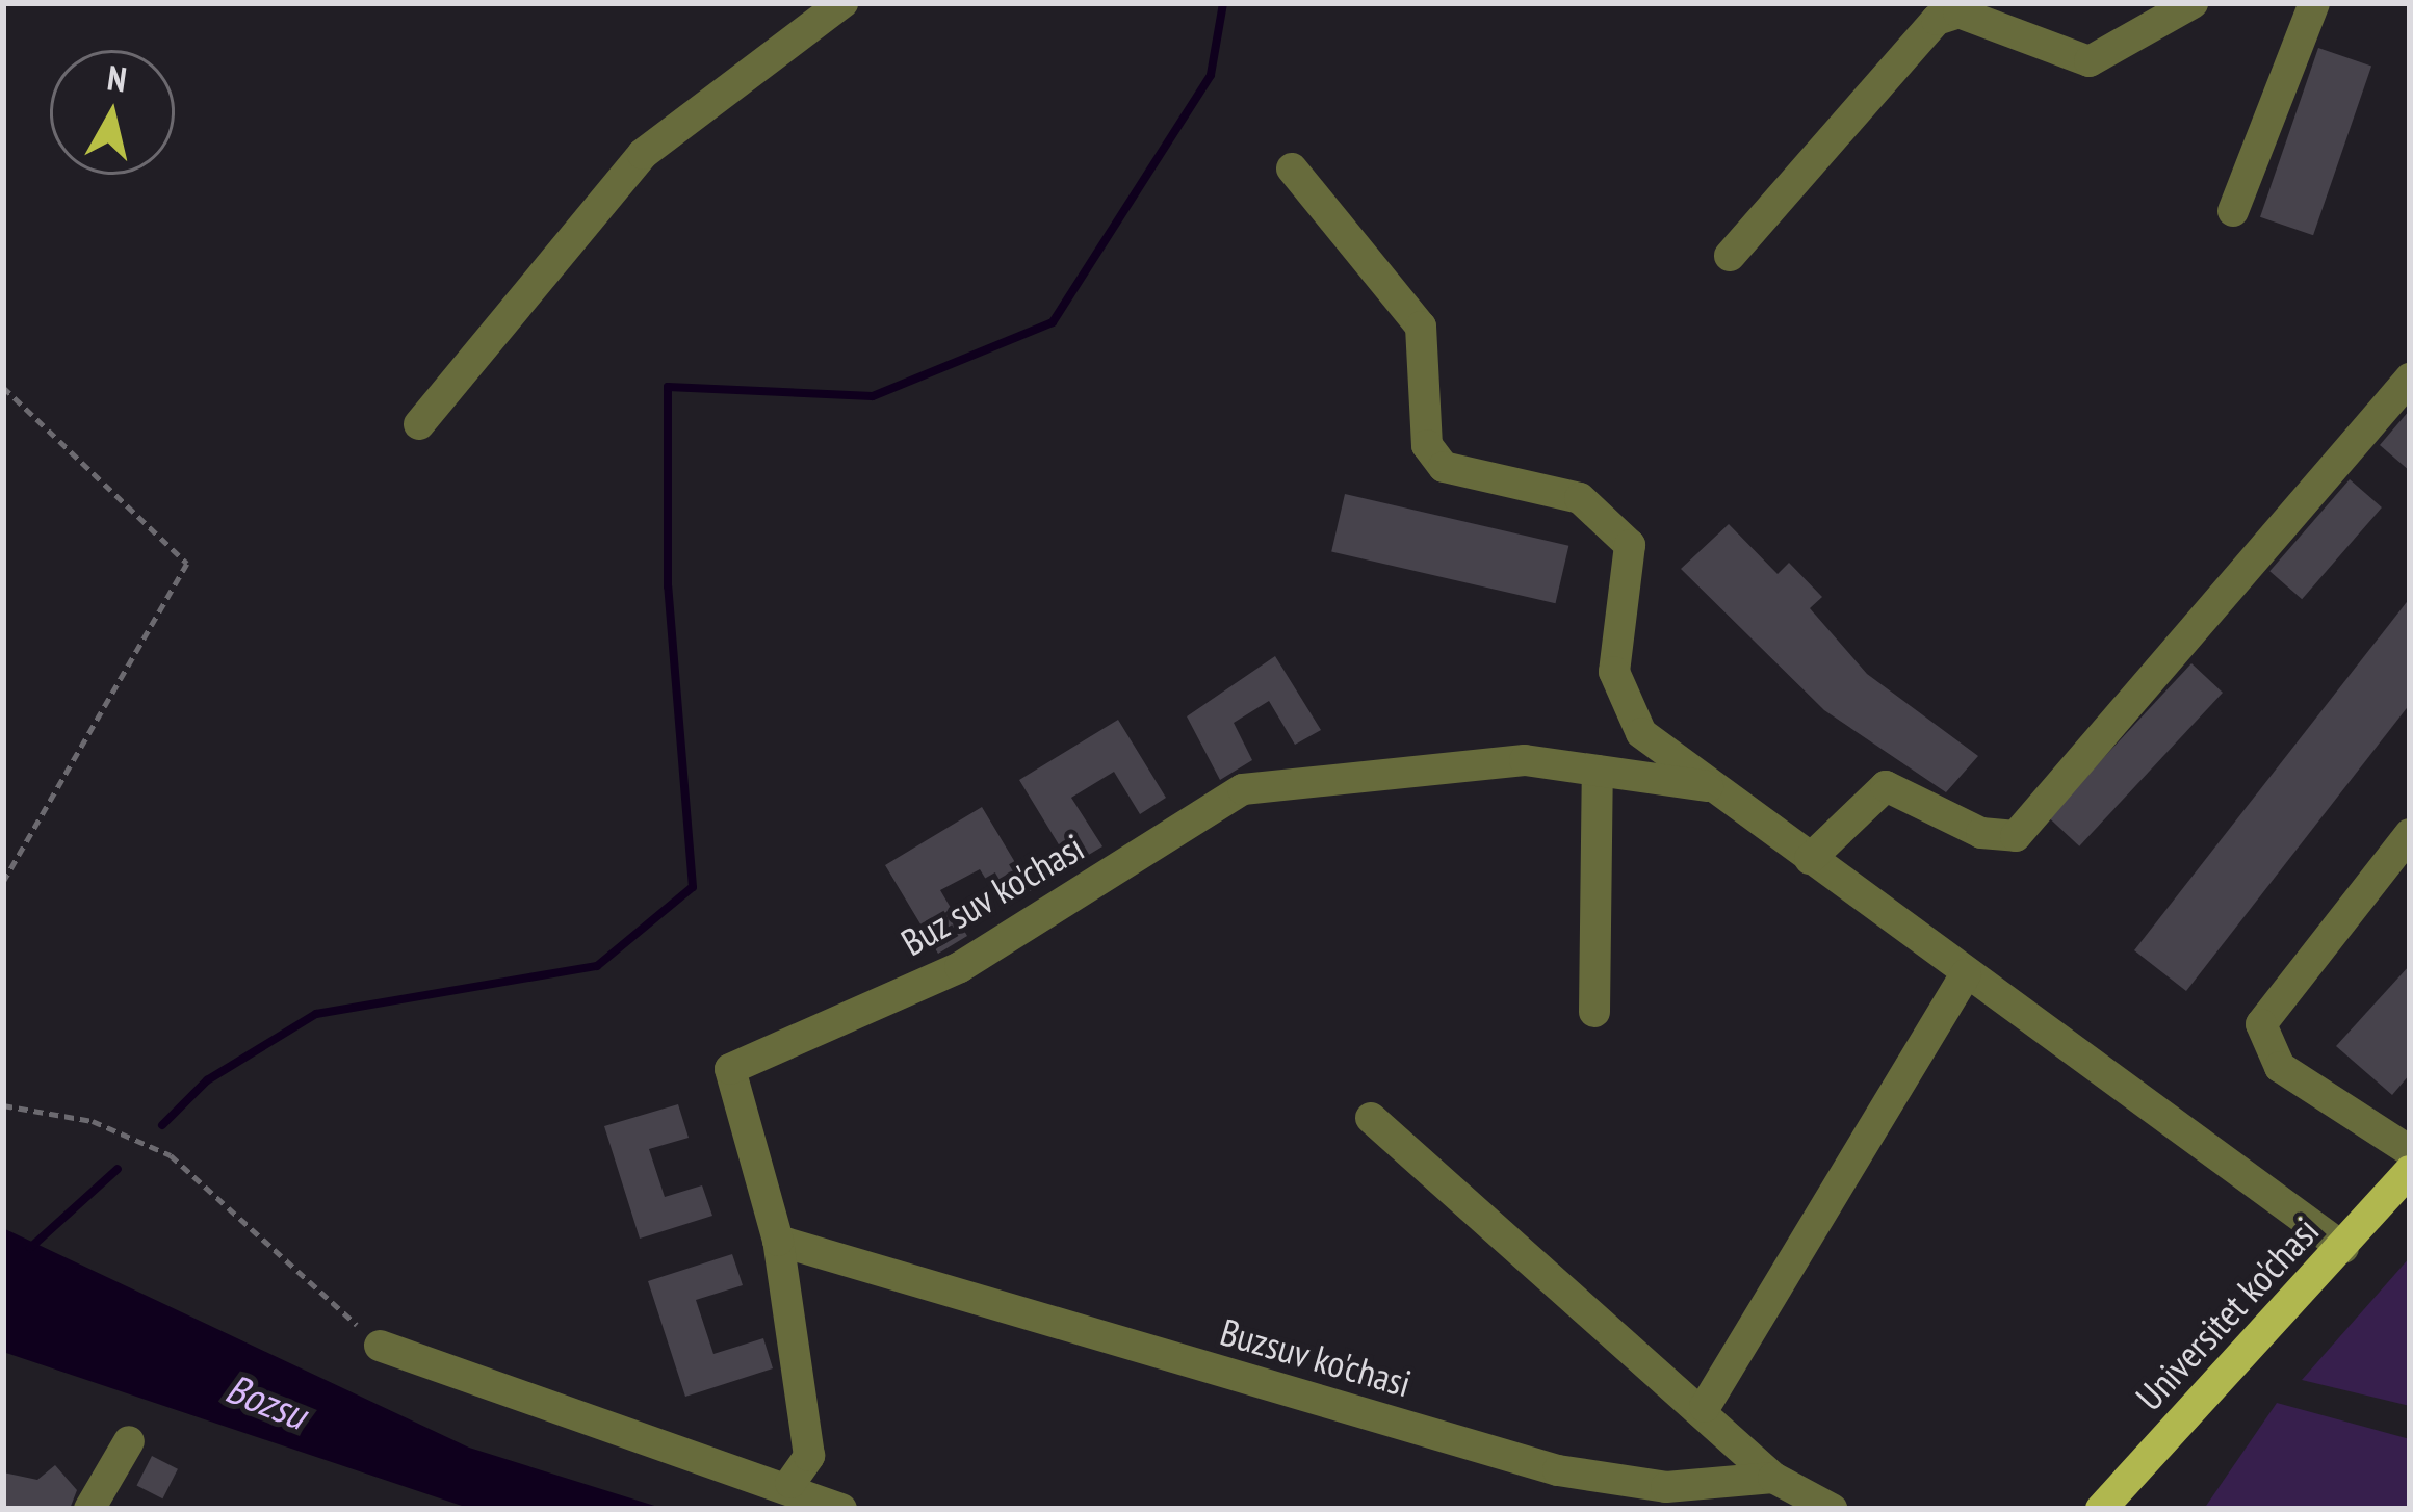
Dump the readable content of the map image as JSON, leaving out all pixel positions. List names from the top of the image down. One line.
{"streets":{"main road":["Universitet ko'chasi"],"street":["Buz suv ko'chasi","Buzsuv ko'chasi"]},"crossings":[["Buz suv ko'chasi","Buzsuv ko'chasi"]],"water":["Bozsu"],"north":"top"}
